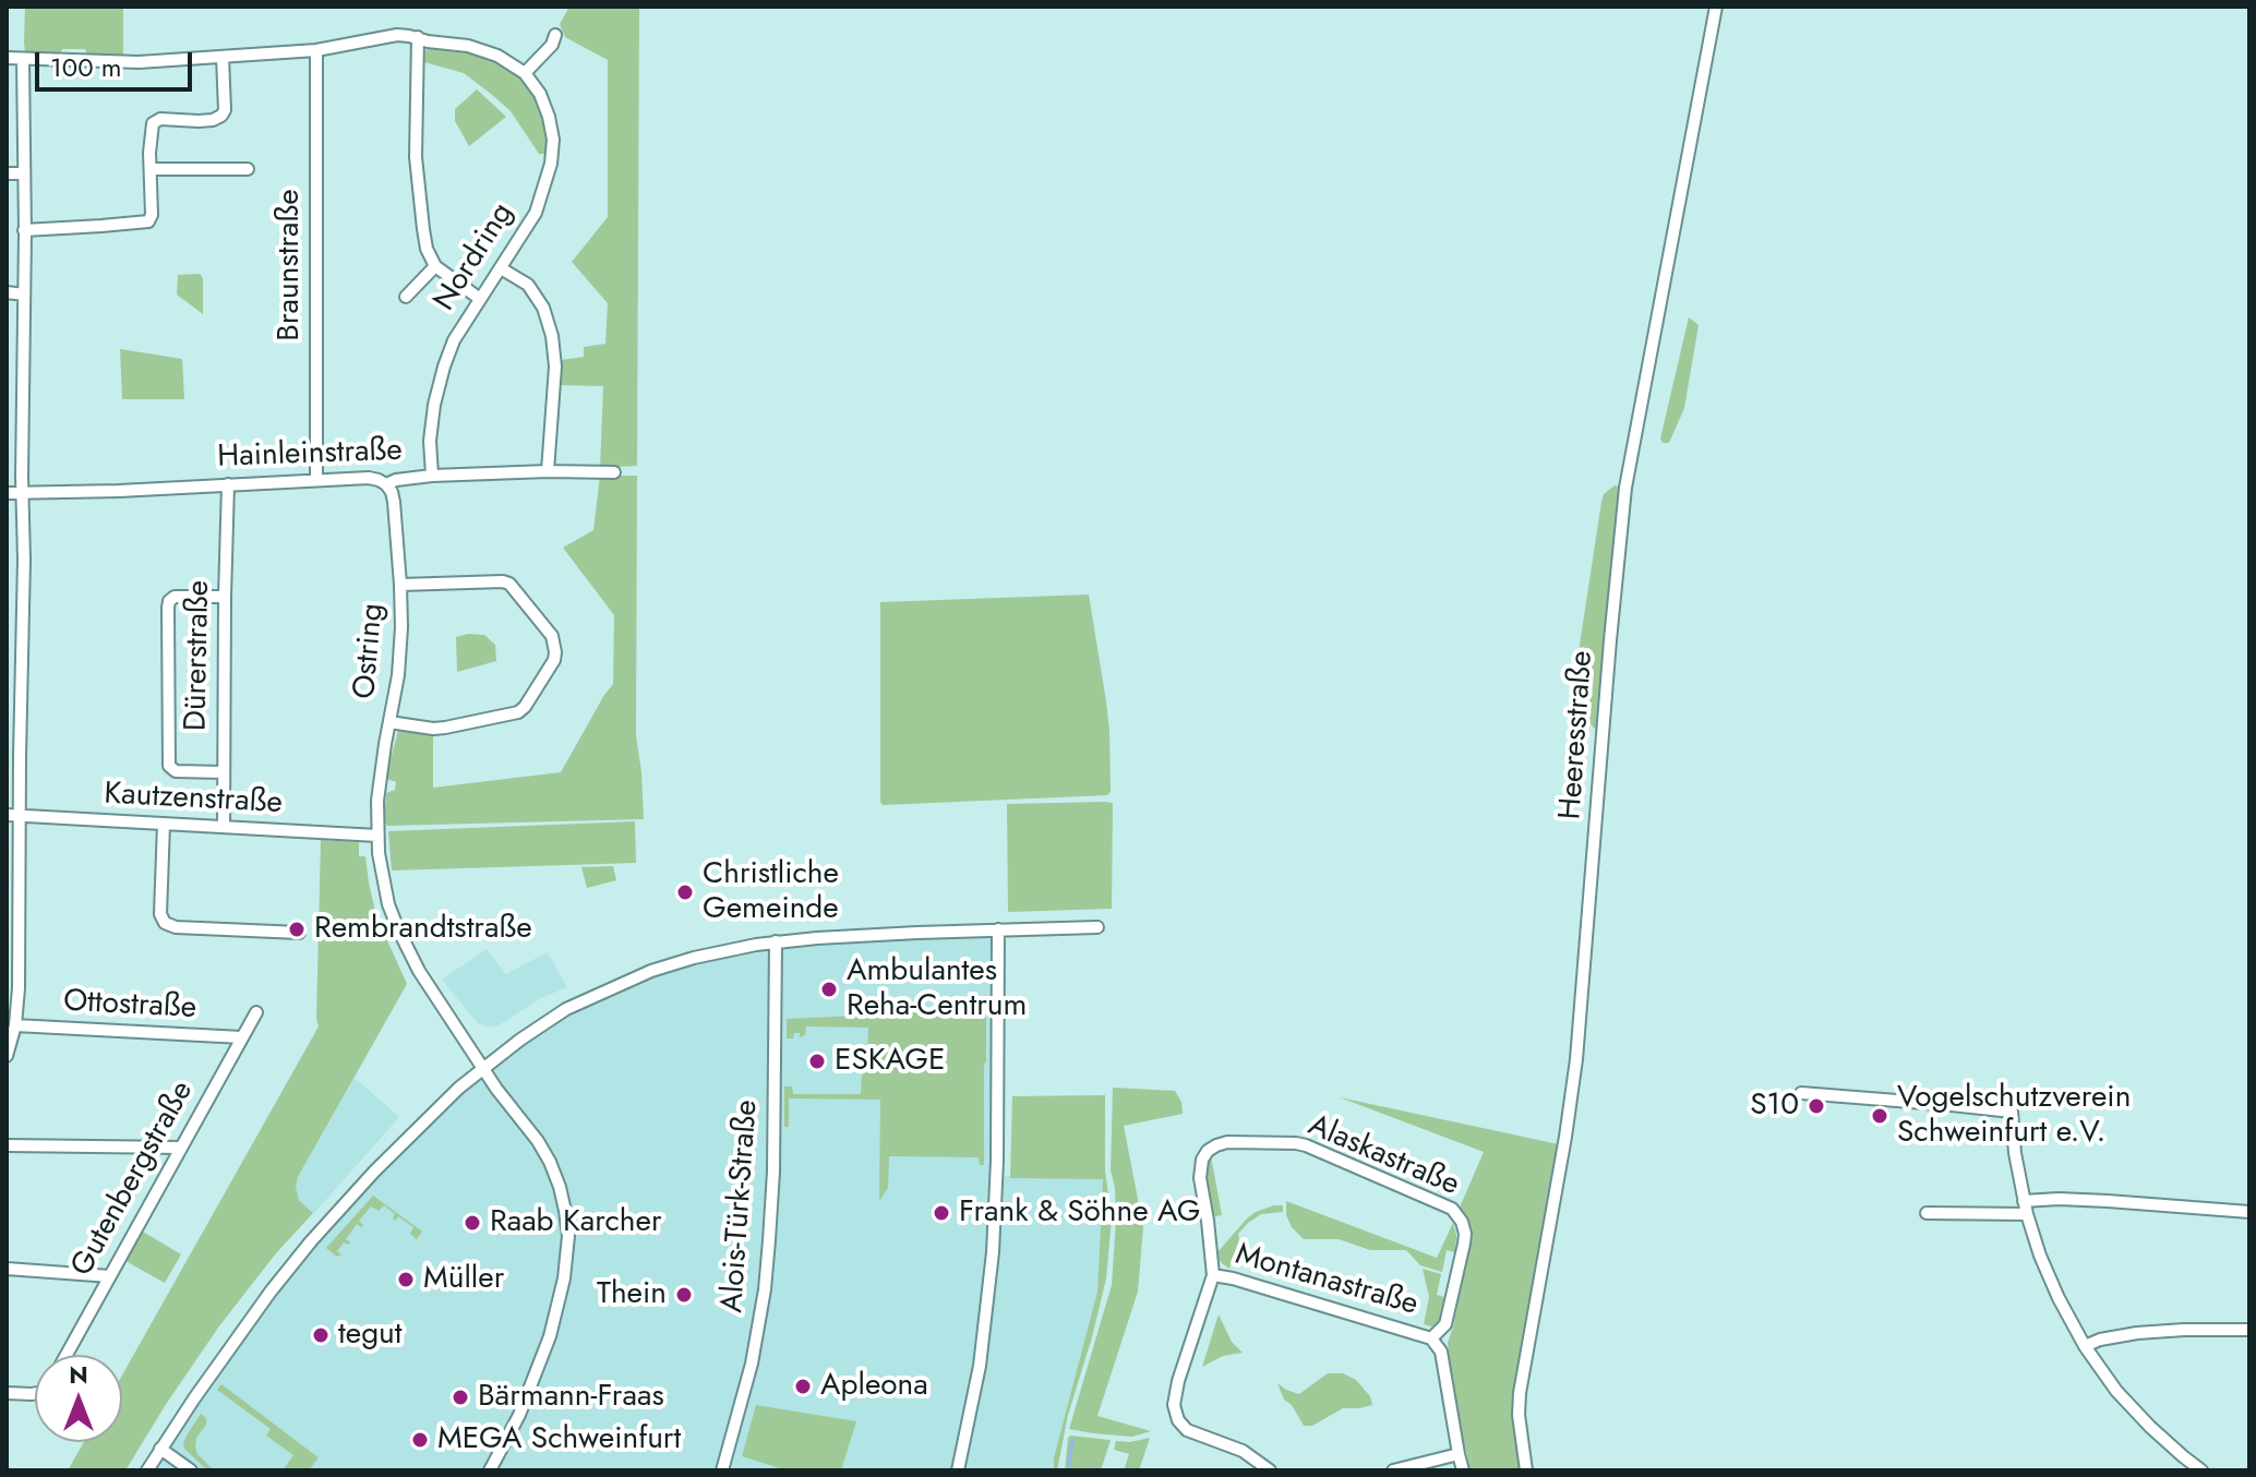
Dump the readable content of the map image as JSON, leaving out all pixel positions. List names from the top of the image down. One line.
{"streets":{"street":["Nordring","Braunstraße","Hainleinstraße","Ostring","Dürerstraße","Heeresstraße","Kautzenstraße","Ottostraße","Alaskastraße","Gutenbergstraße","Alois-Türk-Straße","Montanastraße"]},"crossings":[["Nordring","Hainleinstraße"],["Braunstraße","Hainleinstraße"],["Hainleinstraße","Ostring"],["Hainleinstraße","Dürerstraße"],["Ostring","Kautzenstraße"],["Dürerstraße","Kautzenstraße"],["Ottostraße","Gutenbergstraße"],["Alaskastraße","Montanastraße"]],"places":["Christliche Gemeinde","Rembrandtstraße","Ambulantes Reha-Centrum","ESKAGE","S10","Vogelschutzverein Schweinfurt e.V.","Frank & Söhne AG","Raab Karcher","Müller","Thein","tegut","Apleona","Bärmann-Fraas","MEGA Schweinfurt"],"scale_bar":"100 m","north":"top"}
